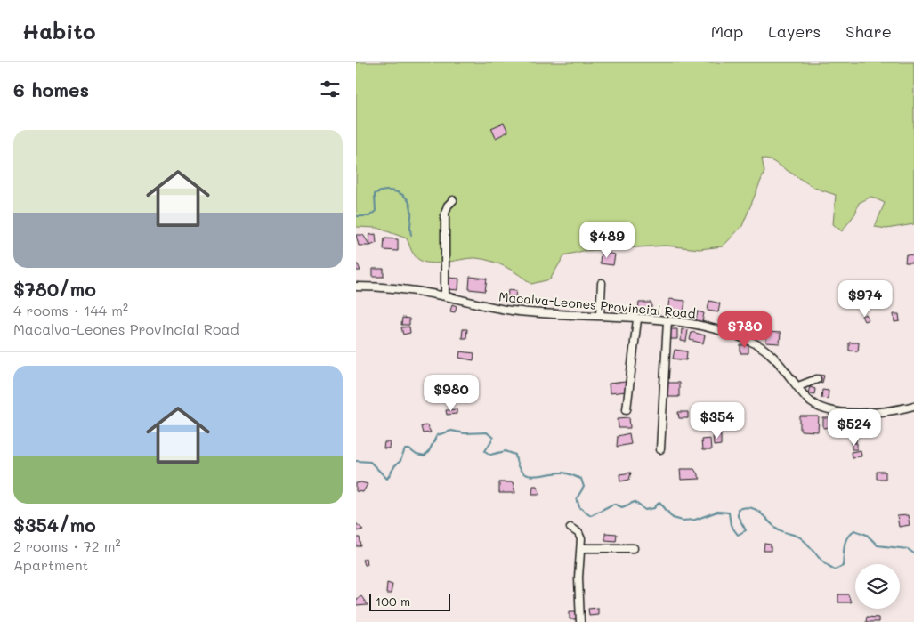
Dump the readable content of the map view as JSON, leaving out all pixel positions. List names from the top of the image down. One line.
{"streets":{"street":["Macalva-Leones Provincial Road"]},"scale_bar":"100 m","page":{"header":"Habito","nav":["Map","Layers","Share"],"heading":"6 homes","list":[{"name":"$780/mo","note":"4 rooms · 144 m² · Macalva-Leones Provincial Road"},{"name":"$354/mo","note":"2 rooms · 72 m² · Apartment"}],"price":["$489","$974","$780","$980","$354","$524"],"scale":"100 m"}}
